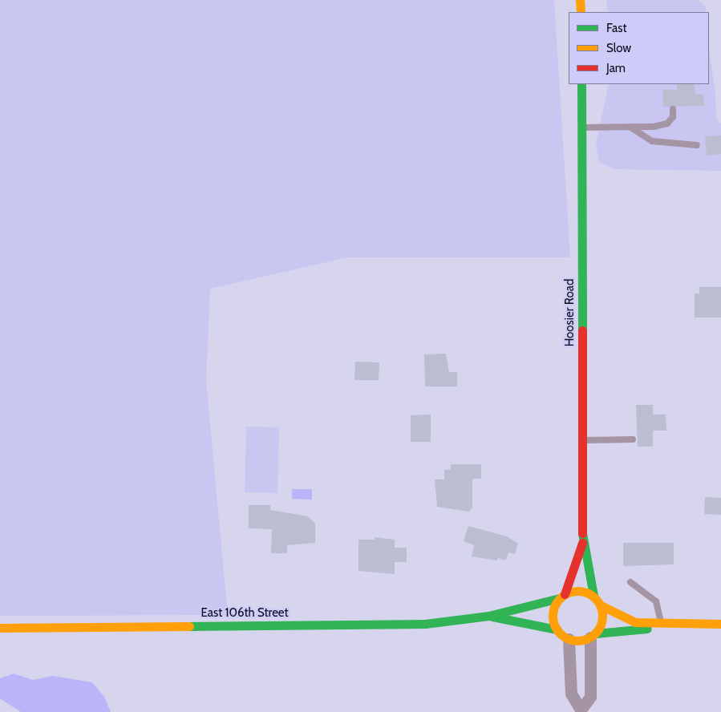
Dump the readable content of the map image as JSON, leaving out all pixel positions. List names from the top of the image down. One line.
{"streets":{"street":["Hoosier Road","East 106th Street"]},"crossings":[["Hoosier Road","East 106th Street"]],"legend":["Fast","Slow","Jam"]}
